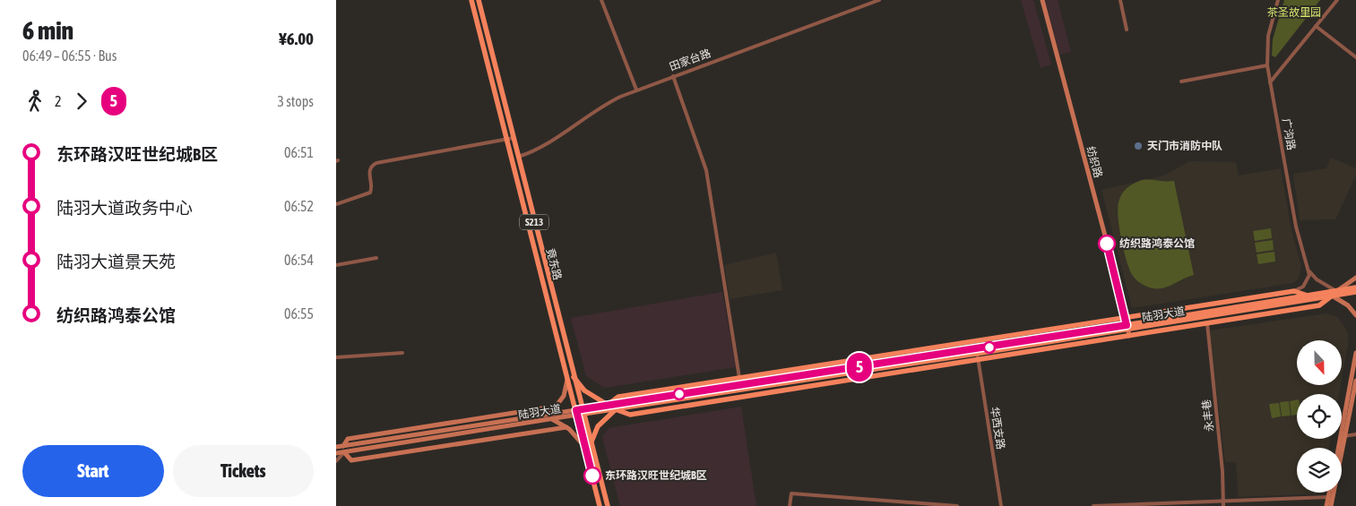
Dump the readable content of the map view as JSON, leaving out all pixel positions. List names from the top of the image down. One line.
{"streets":{"main road":["纺织路","S213","竟东路","陆羽大道"],"street":["田家台路","广沟路","永丰巷","华西支路"]},"crossings":[["田家台路","竟东路"],["纺织路","陆羽大道"],["竟东路","陆羽大道"],["陆羽大道","华西支路"]],"parks":["茶圣故里园"],"places":["天门市消防中队","纺织路鸿泰公馆","东环路汉旺世纪城B区"],"lines":["bus line 5"],"north":"bottom","page":{"heading":["6 min","06:49 – 06:55 · Bus","¥6.00"],"on_map":"5","legs":["2","5","3 stops"],"list":[{"name":"东环路汉旺世纪城B区","value":"06:51"},{"name":"陆羽大道政务中心","value":"06:52"},{"name":"陆羽大道景天苑","value":"06:54"},{"name":"纺织路鸿泰公馆","value":"06:55"}],"buttons":["Start","Tickets"]}}
